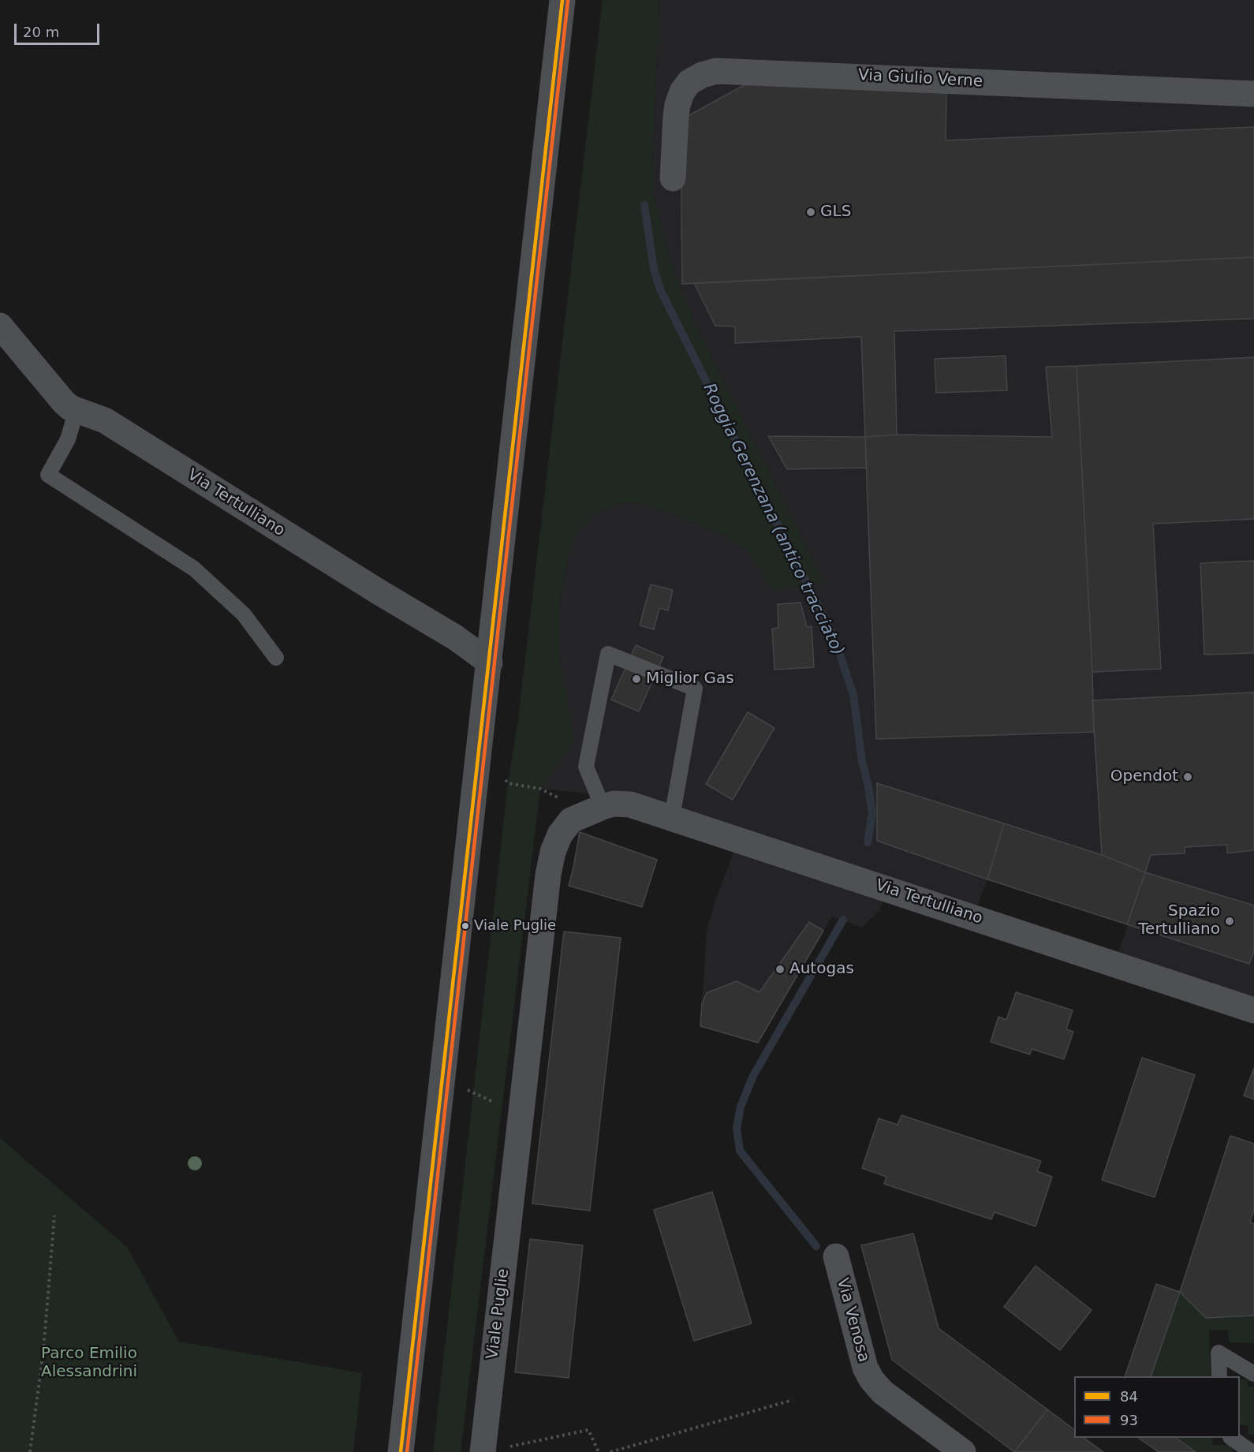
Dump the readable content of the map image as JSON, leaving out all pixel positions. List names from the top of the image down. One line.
{"streets":{"street":["Via Giulio Verne","Via Tertulliano","Viale Puglie","Via Venosa"]},"crossings":[["Via Tertulliano","Viale Puglie"]],"water":["Roggia Gerenzana (antico tracciato)"],"parks":["Parco Emilio Alessandrini"],"places":["GLS","Miglior Gas","Opendot","Spazio Tertulliano","Viale Puglie","Autogas"],"lines":["transit line 84","transit line 93"],"legend":["84","93"],"scale_bar":"20 m"}
